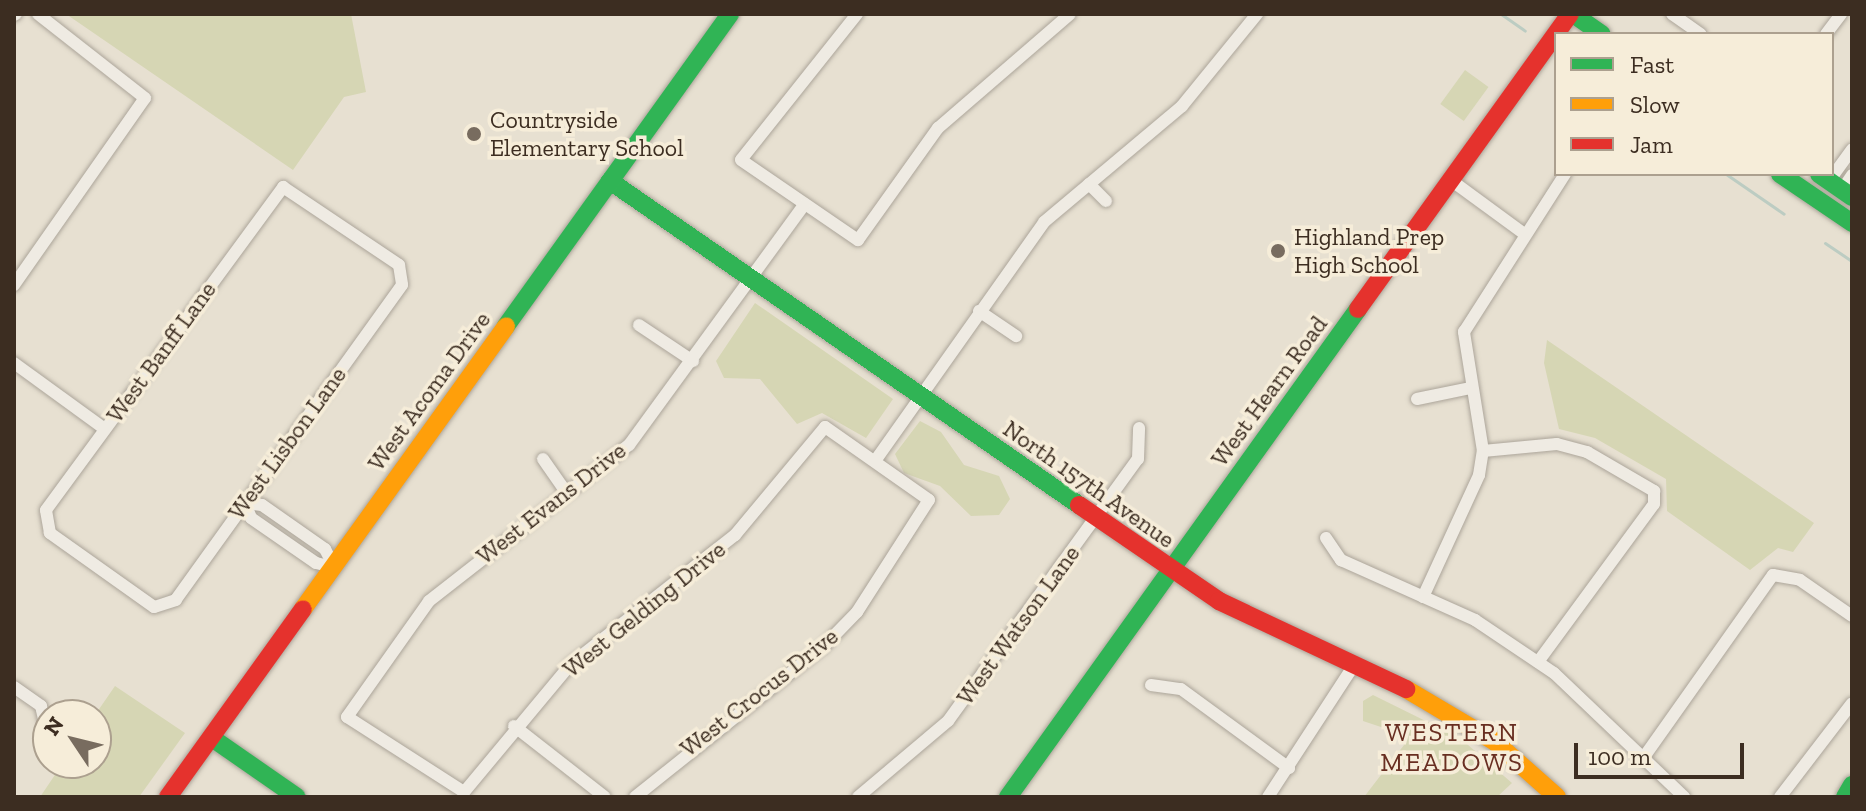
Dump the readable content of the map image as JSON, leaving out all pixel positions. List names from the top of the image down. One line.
{"streets":{"street":["West Banff Lane","West Acoma Drive","West Hearn Road","West Lisbon Lane","North 157th Avenue","West Evans Drive","West Gelding Drive","West Watson Lane","West Crocus Drive"]},"crossings":[["West Banff Lane","West Lisbon Lane"],["West Acoma Drive","North 157th Avenue"],["West Hearn Road","North 157th Avenue"],["North 157th Avenue","West Evans Drive"],["North 157th Avenue","West Watson Lane"],["West Evans Drive","West Gelding Drive"],["West Gelding Drive","West Crocus Drive"]],"districts":["WESTERN MEADOWS"],"places":["Countryside Elementary School","Highland Prep High School"],"legend":["Fast","Slow","Jam"],"scale_bar":"100 m","north":"top left"}
